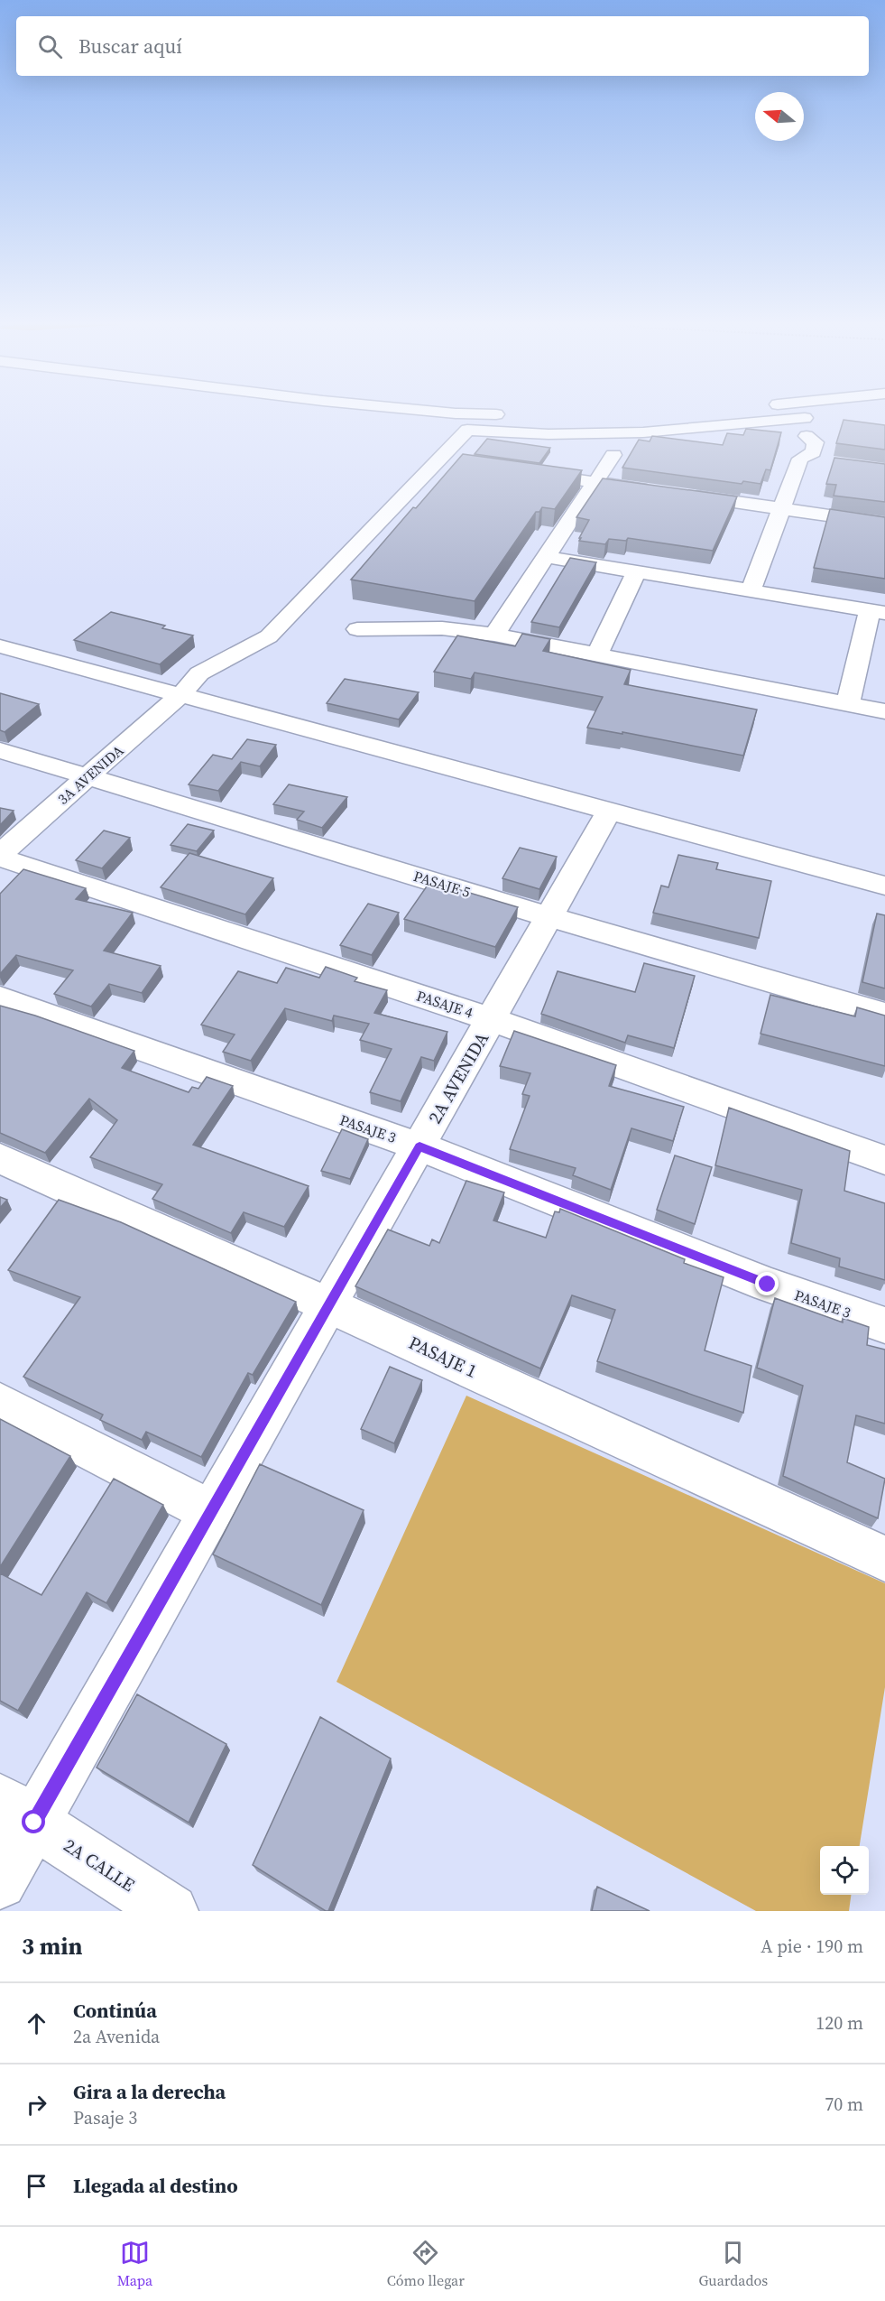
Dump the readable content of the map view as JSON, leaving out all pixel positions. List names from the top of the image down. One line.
{"streets":{"street":["3A AVENIDA","PASAJE 5","PASAJE 4","2A AVENIDA","PASAJE 3","PASAJE 1","2A CALLE"]},"crossings":[["3A AVENIDA","PASAJE 5"],["3A AVENIDA","PASAJE 4"],["PASAJE 5","2A AVENIDA"],["PASAJE 4","2A AVENIDA"],["2A AVENIDA","PASAJE 3"],["2A AVENIDA","PASAJE 1"],["2A AVENIDA","2A CALLE"]],"north":"left","page":{"search":"Buscar aquí","heading":["3 min","A pie · 190 m"],"list":[["Continúa","2a Avenida","120 m"],["Gira a la derecha","Pasaje 3","70 m"],"Llegada al destino"],"nav":["Mapa","Cómo llegar","Guardados"]}}
